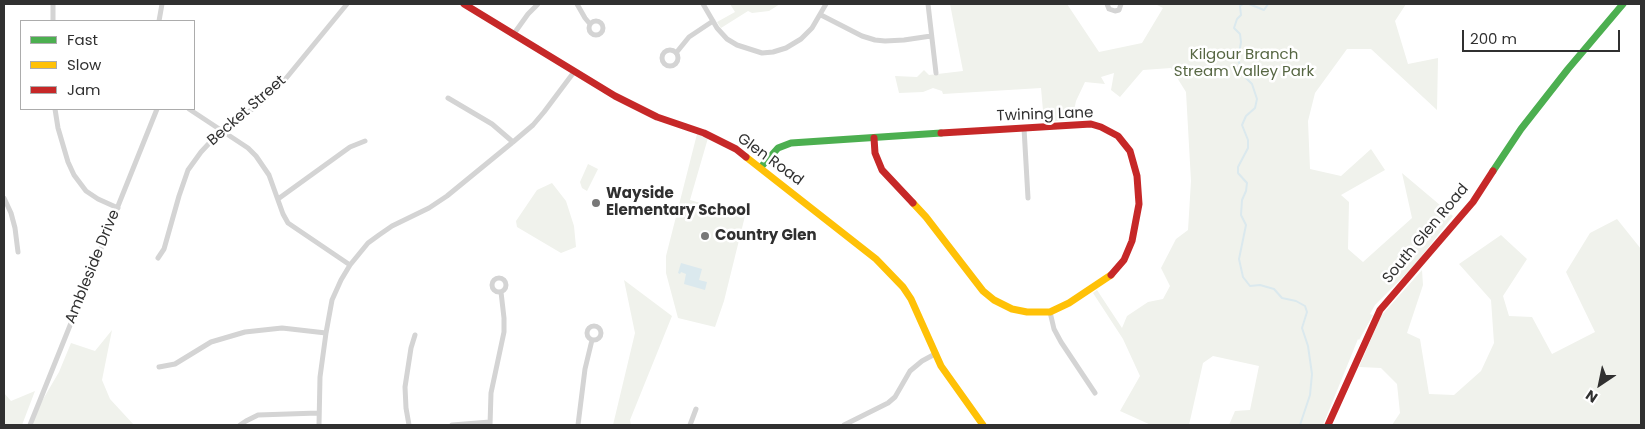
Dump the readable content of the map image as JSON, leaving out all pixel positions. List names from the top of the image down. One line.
{"streets":{"main road":["Twining Lane","Glen Road","South Glen Road"],"street":["Becket Street","Ambleside Drive"]},"crossings":[["Twining Lane","Glen Road"]],"parks":["Kilgour Branch Stream Valley Park"],"places":["Wayside Elementary School","Country Glen"],"legend":["Fast","Slow","Jam"],"scale_bar":"200 m","north":"bottom left"}
